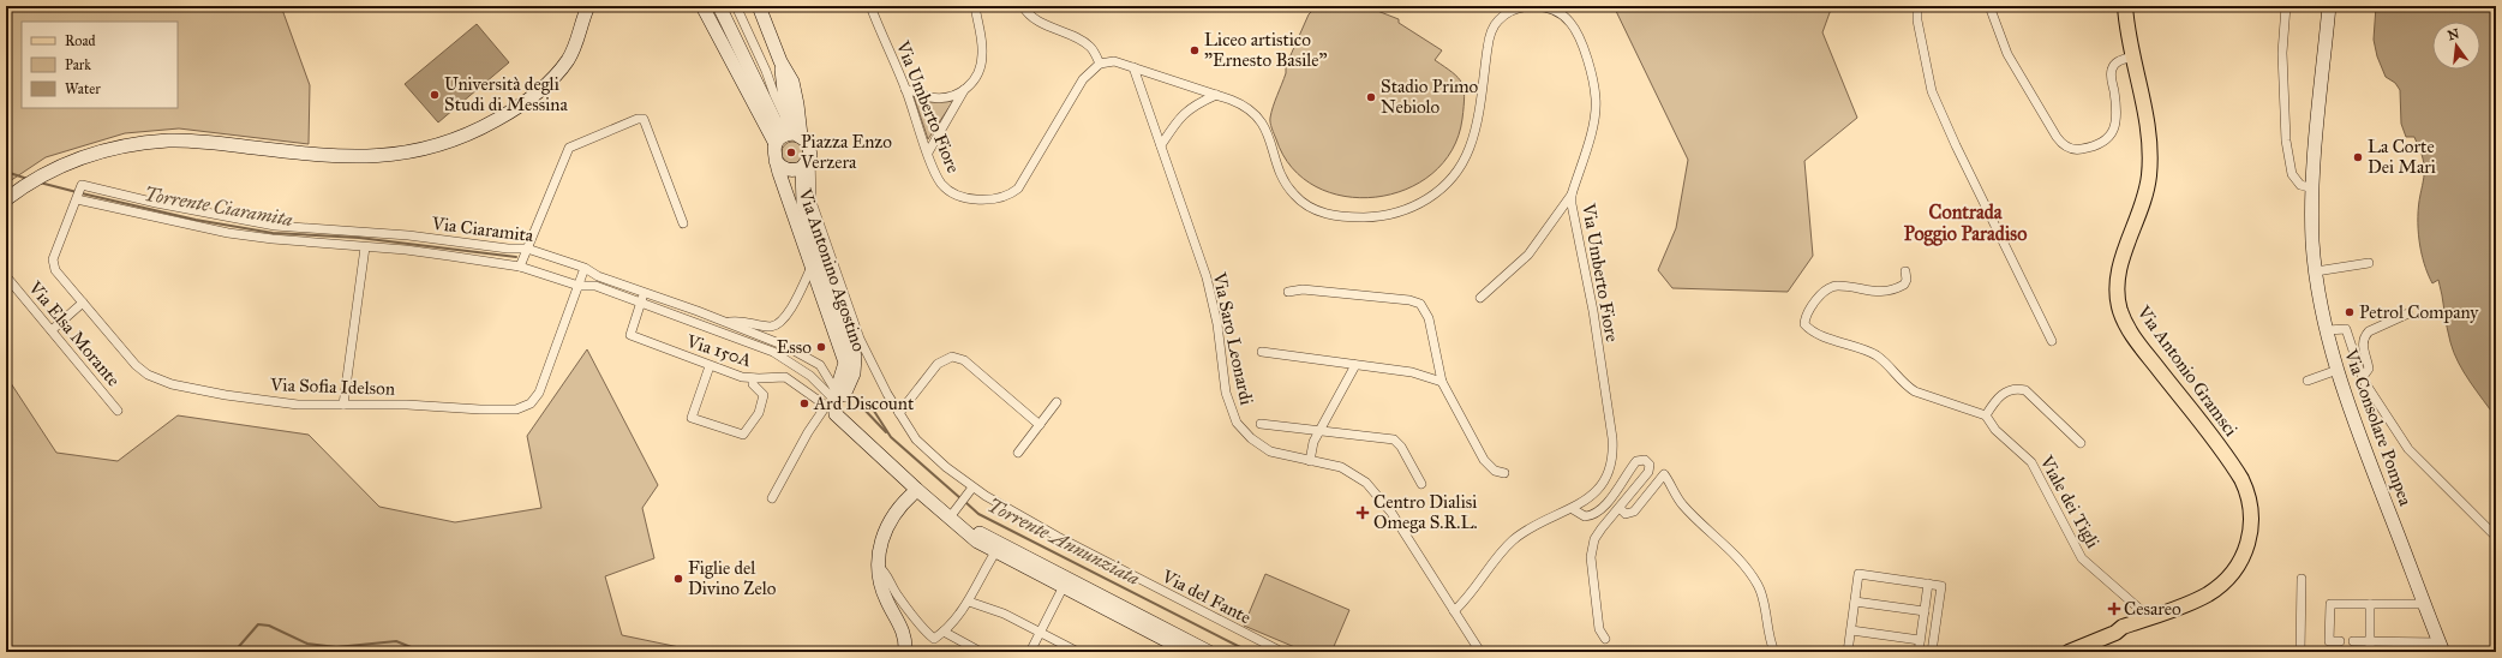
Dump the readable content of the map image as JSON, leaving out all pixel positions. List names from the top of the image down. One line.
{"streets":{"main road":["Via Antonino Agostino","Via Antonio Gramsci","Via Consolare Pompea"],"street":["Via Umberto Fiore","Via Ciaramita","Via Elsa Morante","Via Saro Leonardi","Via 150A","Via Sofia Idelson","Viale dei Tigli","Via del Fante"]},"crossings":[["Via Umberto Fiore","Via Saro Leonardi"],["Via Ciaramita","Via Antonino Agostino"],["Via Ciaramita","Via 150A"],["Via Ciaramita","Via Sofia Idelson"],["Via Antonino Agostino","Via 150A"],["Via Antonino Agostino","Via del Fante"],["Via Antonio Gramsci","Viale dei Tigli"]],"districts":["Contrada Poggio Paradiso"],"water":["Torrente Ciaramita","Torrente Annunziata"],"places":{"other":["Liceo artistico \"Ernesto Basile\"","Università degli Studi di Messina","Stadio Primo Nebiolo","Piazza Enzo Verzera","La Corte Dei Mari","Petrol Company","Esso","Ard Discount","Figlie del Divino Zelo"],"health":["Centro Dialisi Omega S.R.L.","Cesareo"]},"legend":["Road","Park","Water"],"north":"top"}
